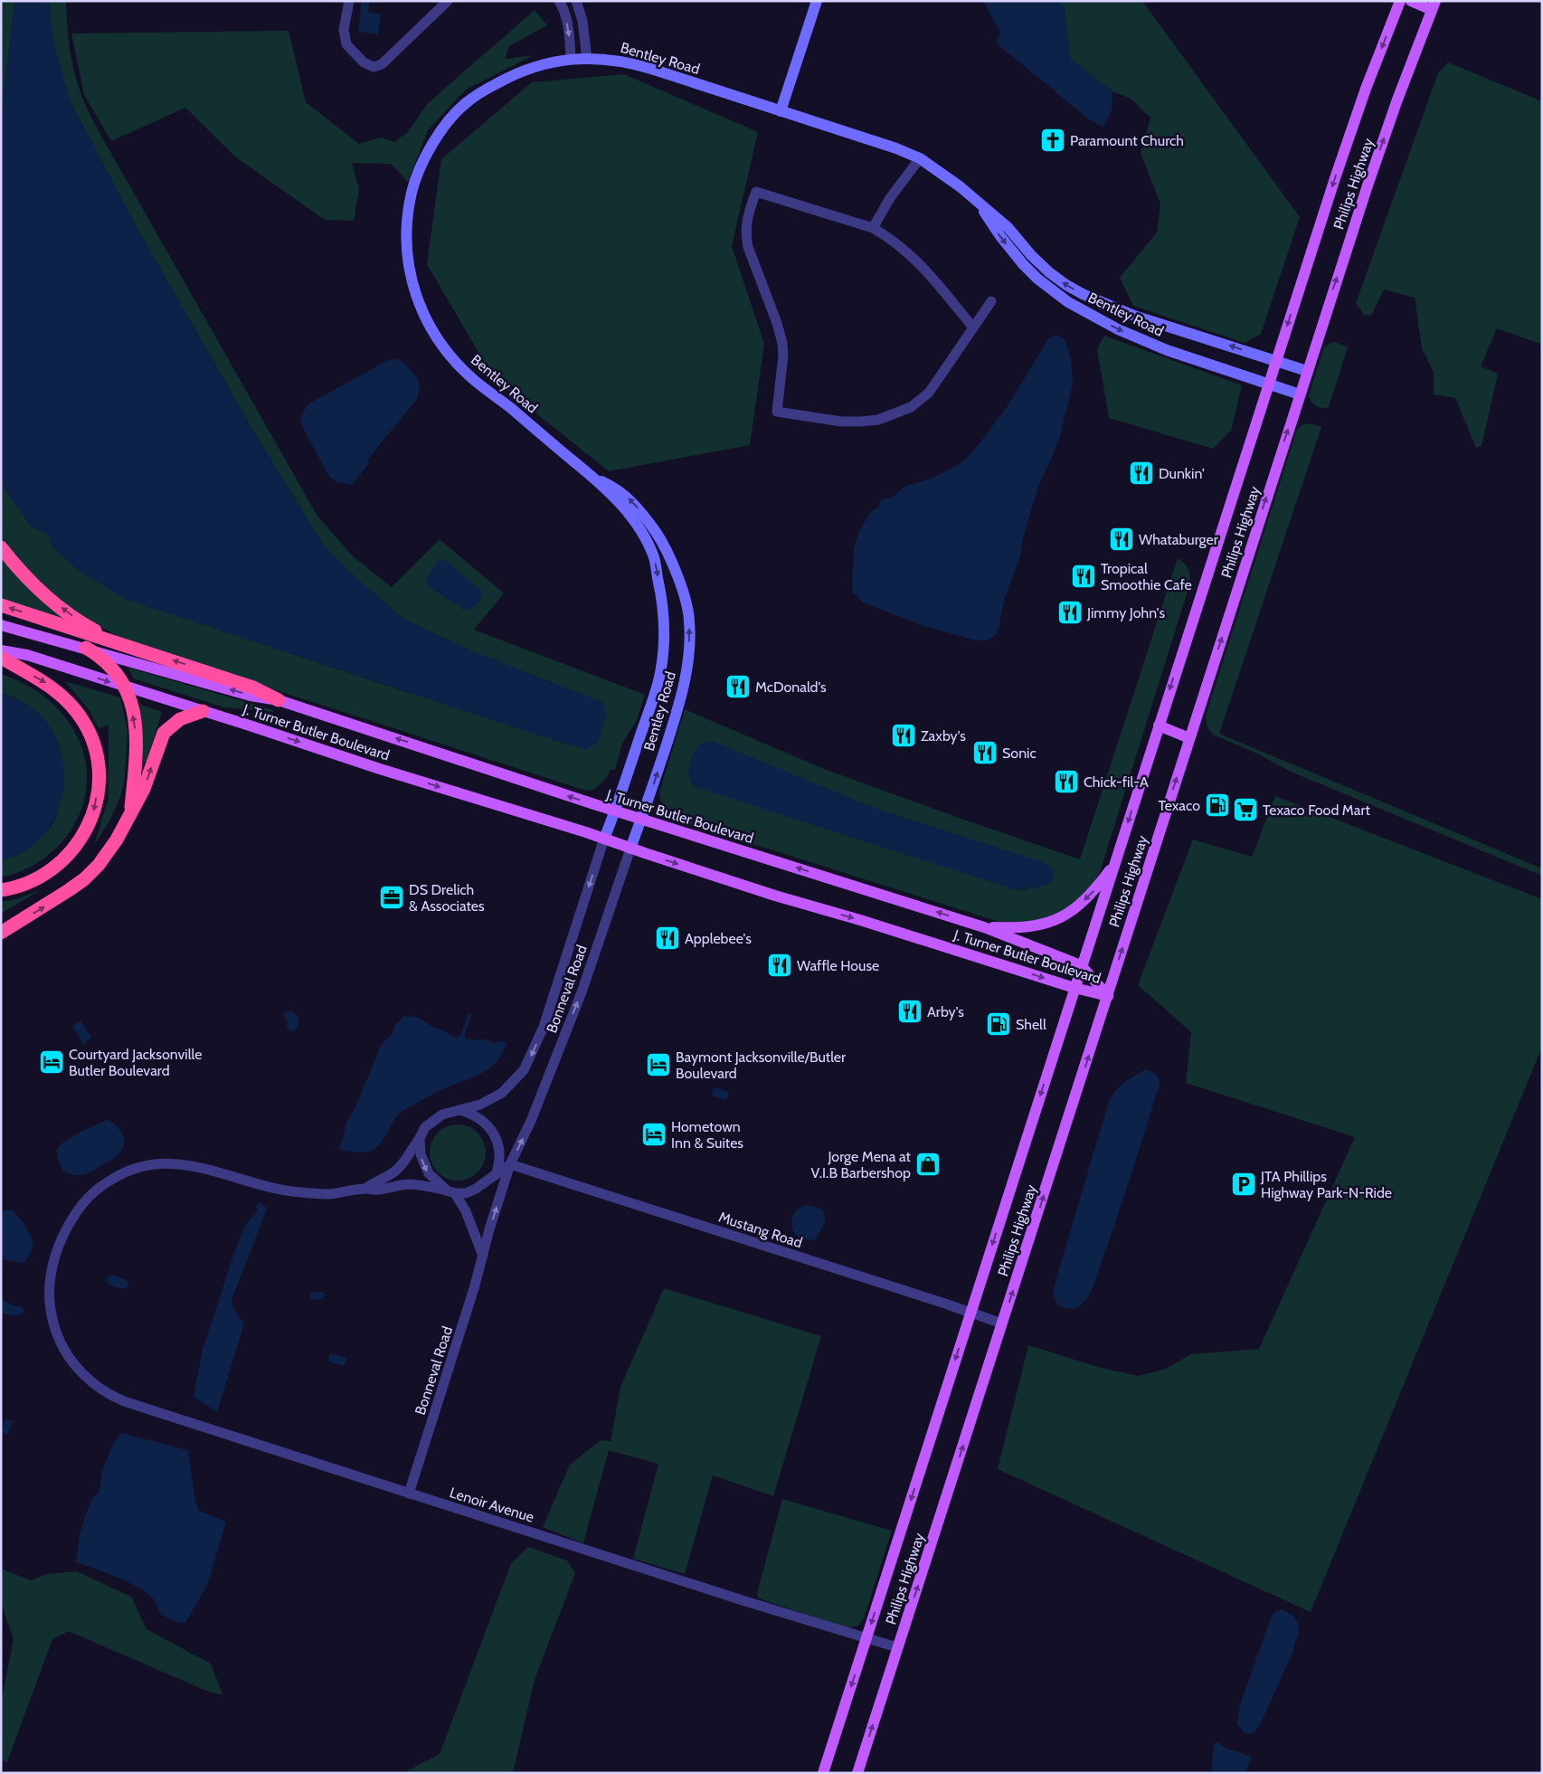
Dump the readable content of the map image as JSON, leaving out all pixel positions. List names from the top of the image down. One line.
{"streets":{"main road":["Philips Highway","J. Turner Butler Boulevard"],"street":["Bentley Road","Bonneval Road","Mustang Road","Lenoir Avenue"]},"crossings":[["Bentley Road","Philips Highway"],["Bentley Road","J. Turner Butler Boulevard"],["Bentley Road","Bonneval Road"],["Philips Highway","J. Turner Butler Boulevard"],["Philips Highway","Mustang Road"],["Philips Highway","Lenoir Avenue"],["J. Turner Butler Boulevard","Bonneval Road"],["Bonneval Road","Mustang Road"],["Bonneval Road","Lenoir Avenue"]],"places":{"church":["Paramount Church"],"restaurant":["Dunkin'","Whataburger","Tropical Smoothie Cafe","Jimmy John's","McDonald's","Zaxby's","Sonic","Chick-fil-A","Applebee's","Waffle House","Arby's"],"fuel station":["Texaco","Shell"],"supermarket":["Texaco Food Mart"],"office":["DS Drelich & Associates"],"hotel":["Courtyard Jacksonville Butler Boulevard","Baymont Jacksonville/Butler Boulevard","Hometown Inn & Suites"],"shop":["Jorge Mena at V.I.B Barbershop"],"parking":["JTA Phillips Highway Park-N-Ride"]}}
